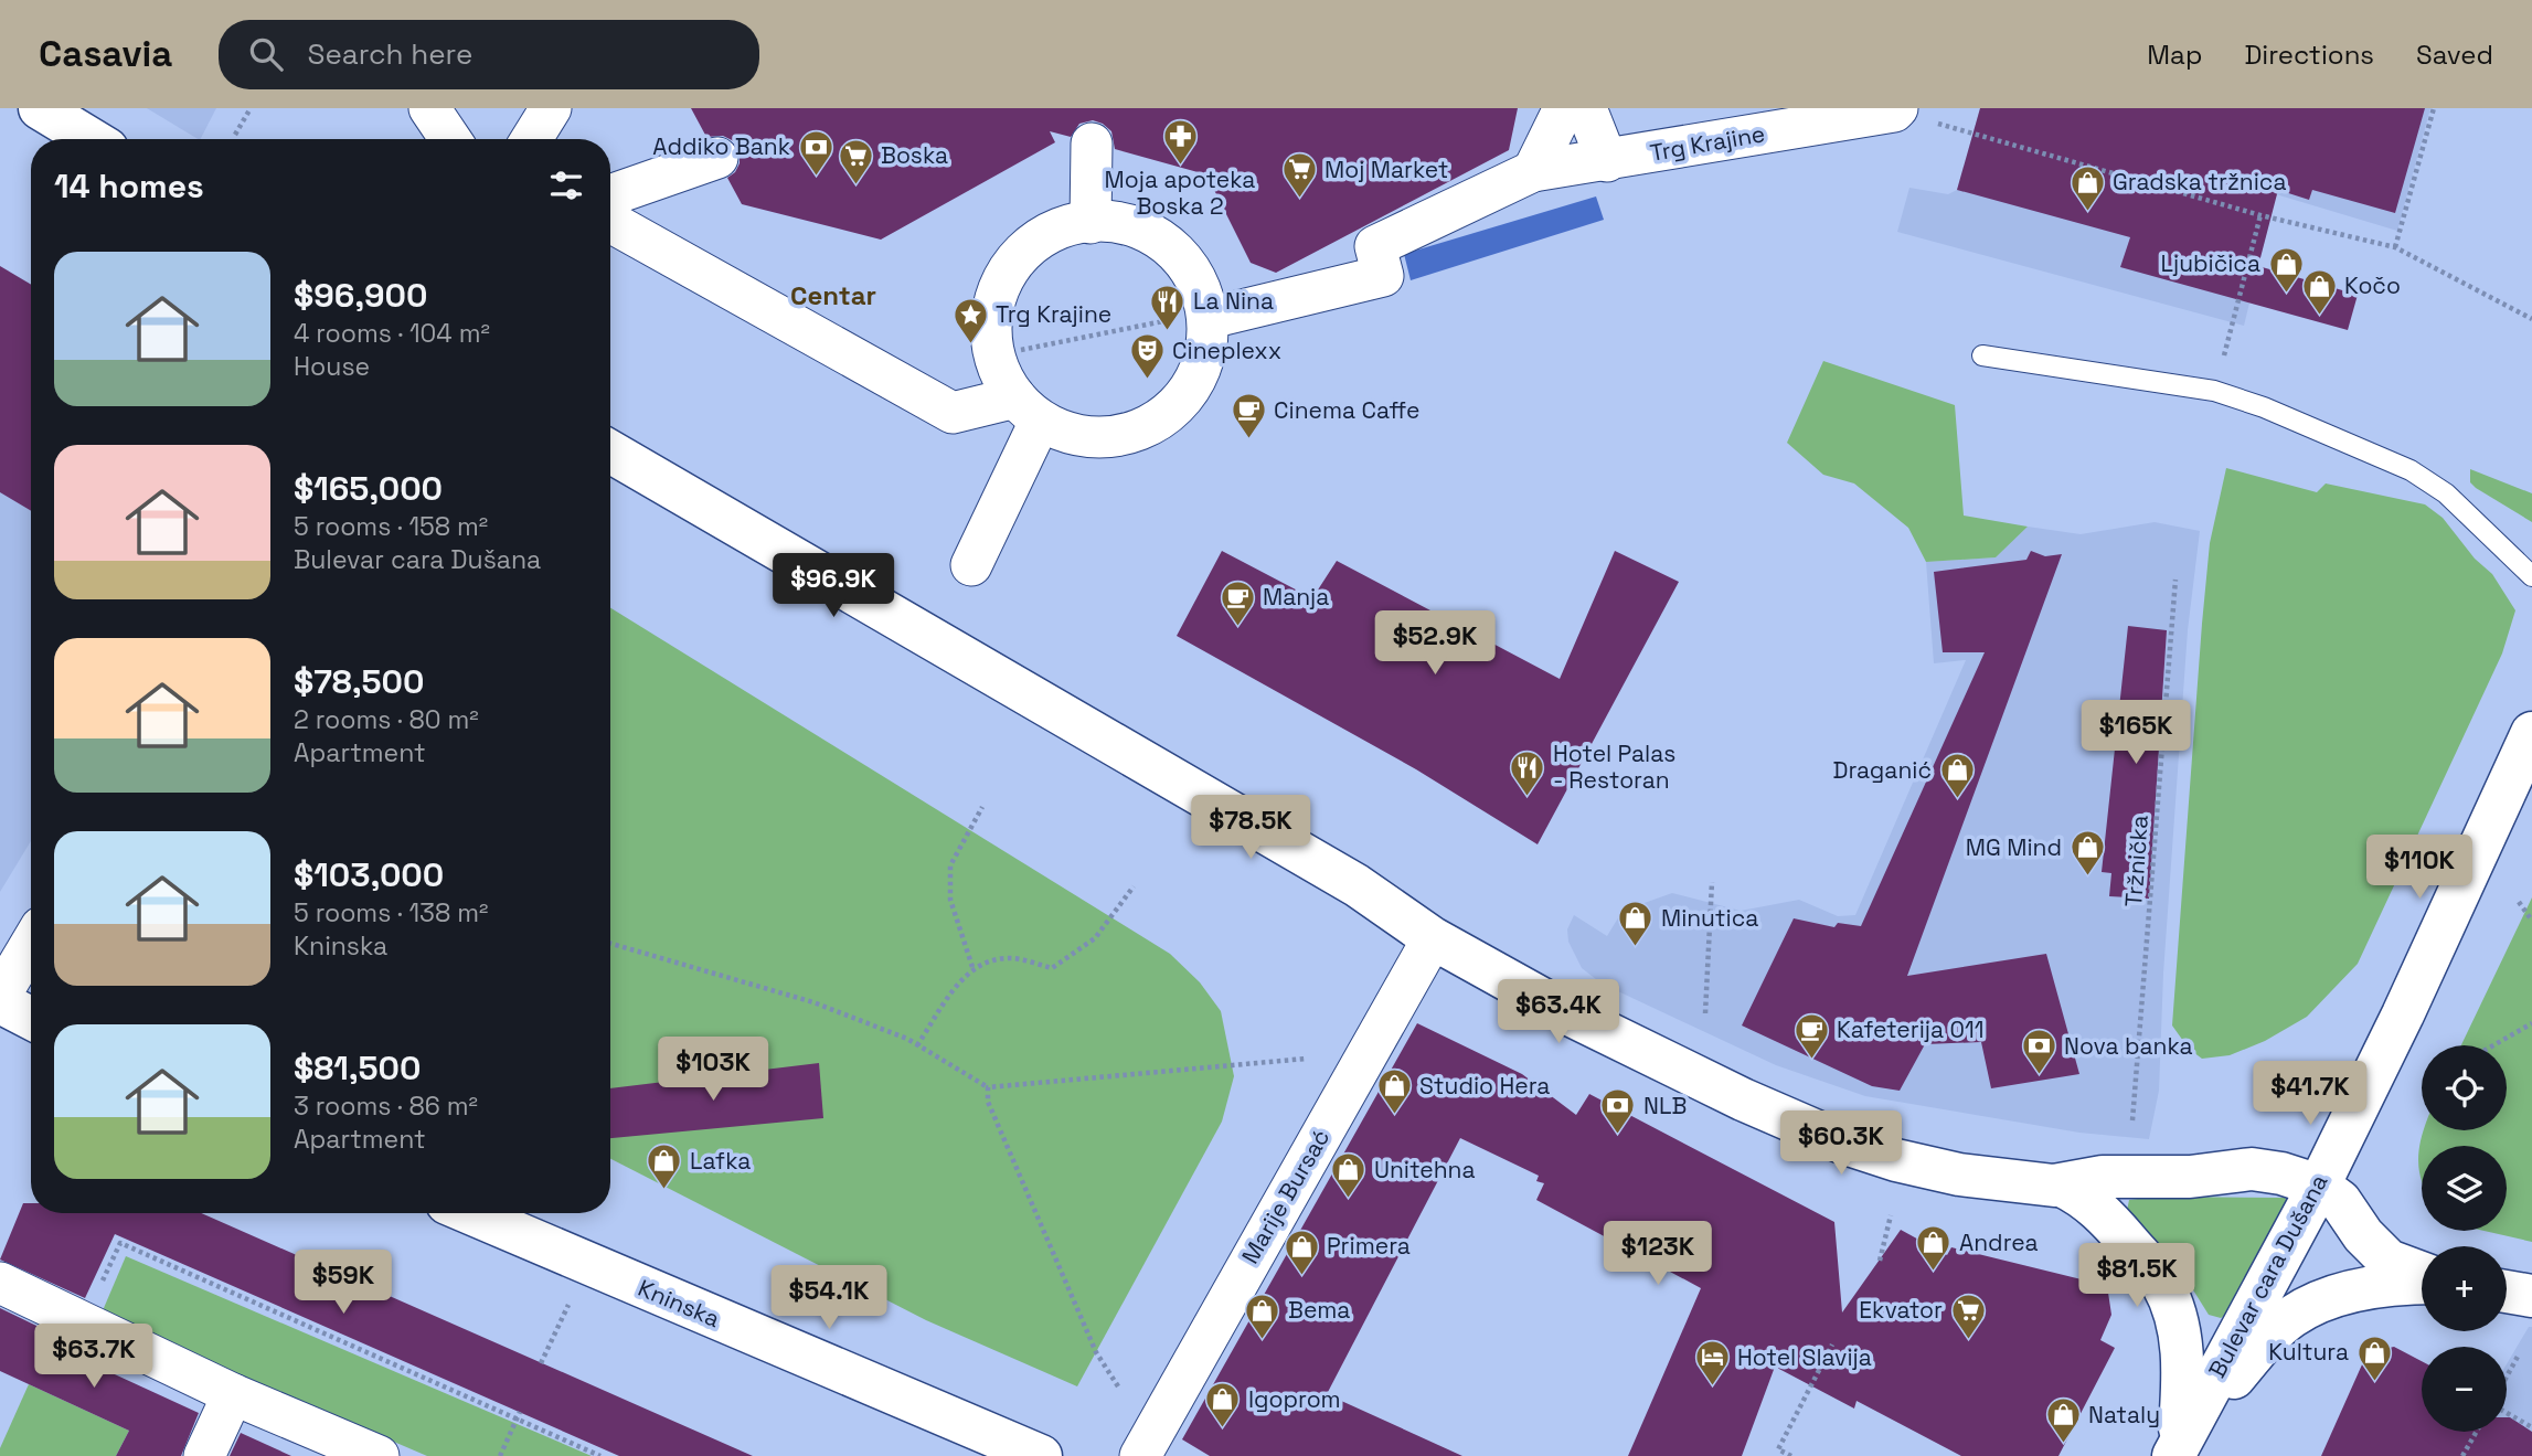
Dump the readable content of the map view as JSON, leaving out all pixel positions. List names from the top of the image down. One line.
{"streets":{"main road":["Bulevar cara Dušana","Kninska"],"street":["Trg Krajine","Marije Bursać"],"path":["Tržnička"]},"districts":["Centar"],"places":{"pharmacy":["Moja apoteka Boska 2"],"bank":["Addiko Bank","Nova banka","NLB"],"supermarket":["Boska","Moj Market","Ekvator"],"shop":["Gradska tržnica","Ljubičica","Kočo","Draganić","MG Mind","Minutica","Studio Hera","Lafka","Unitehna","Andrea","Primera","Bema","Kultura","Igoprom","Nataly"],"restaurant":["La Nina","Hotel Palas - Restoran"],"place":["Trg Krajine"],"theatre":["Cineplexx"],"cafe":["Cinema Caffe","Manja","Kafeterija 011"],"hotel":["Hotel Slavija"]},"page":{"header":"Casavia","search":"Search here","nav":["Map","Directions","Saved"],"heading":"14 homes","list":[{"name":"$96,900","note":"4 rooms · 104 m² · House"},{"name":"$165,000","note":"5 rooms · 158 m² · Bulevar cara Dušana"},{"name":"$78,500","note":"2 rooms · 80 m² · Apartment"},{"name":"$103,000","note":"5 rooms · 138 m² · Kninska"},{"name":"$81,500","note":"3 rooms · 86 m² · Apartment"}],"price":["$96.9K","$52.9K","$165K","$78.5K","$110K","$63.4K","$103K","$41.7K","$60.3K","$123K","$81.5K","$59K","$54.1K","$63.7K"],"map_buttons":["+","−"]}}
